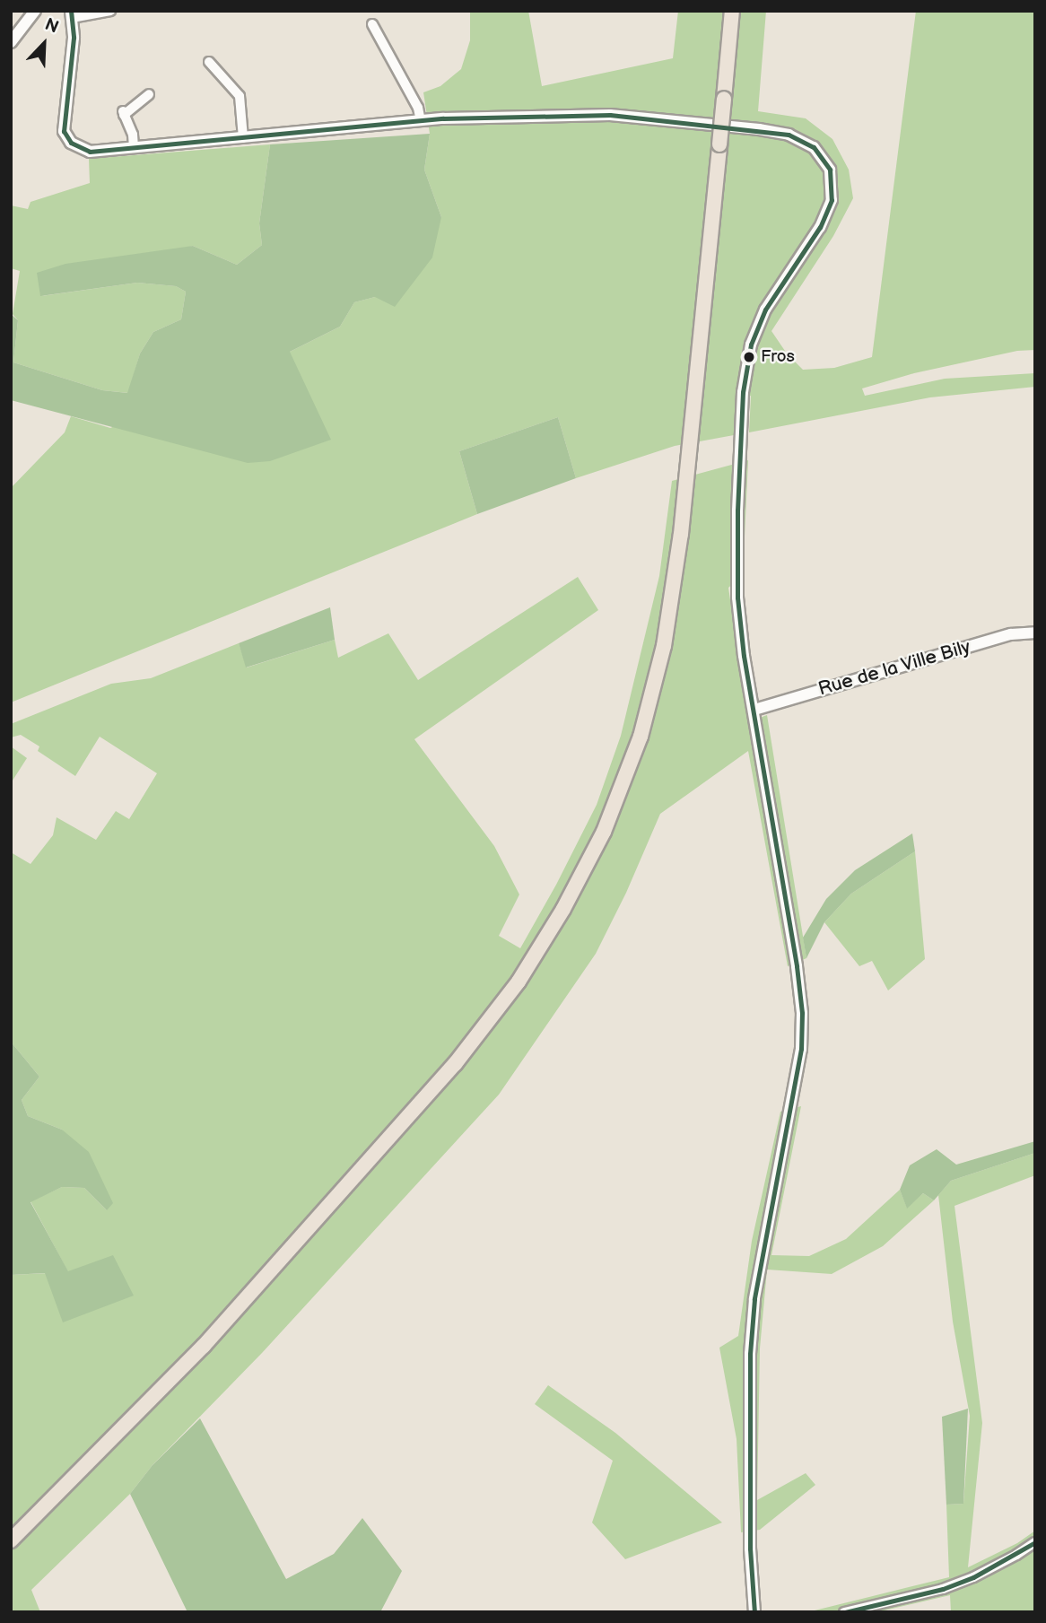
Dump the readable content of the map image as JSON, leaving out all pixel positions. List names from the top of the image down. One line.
{"streets":{"street":["Rue de la Ville Bily"]},"places":["Fros"],"north":"top right"}
